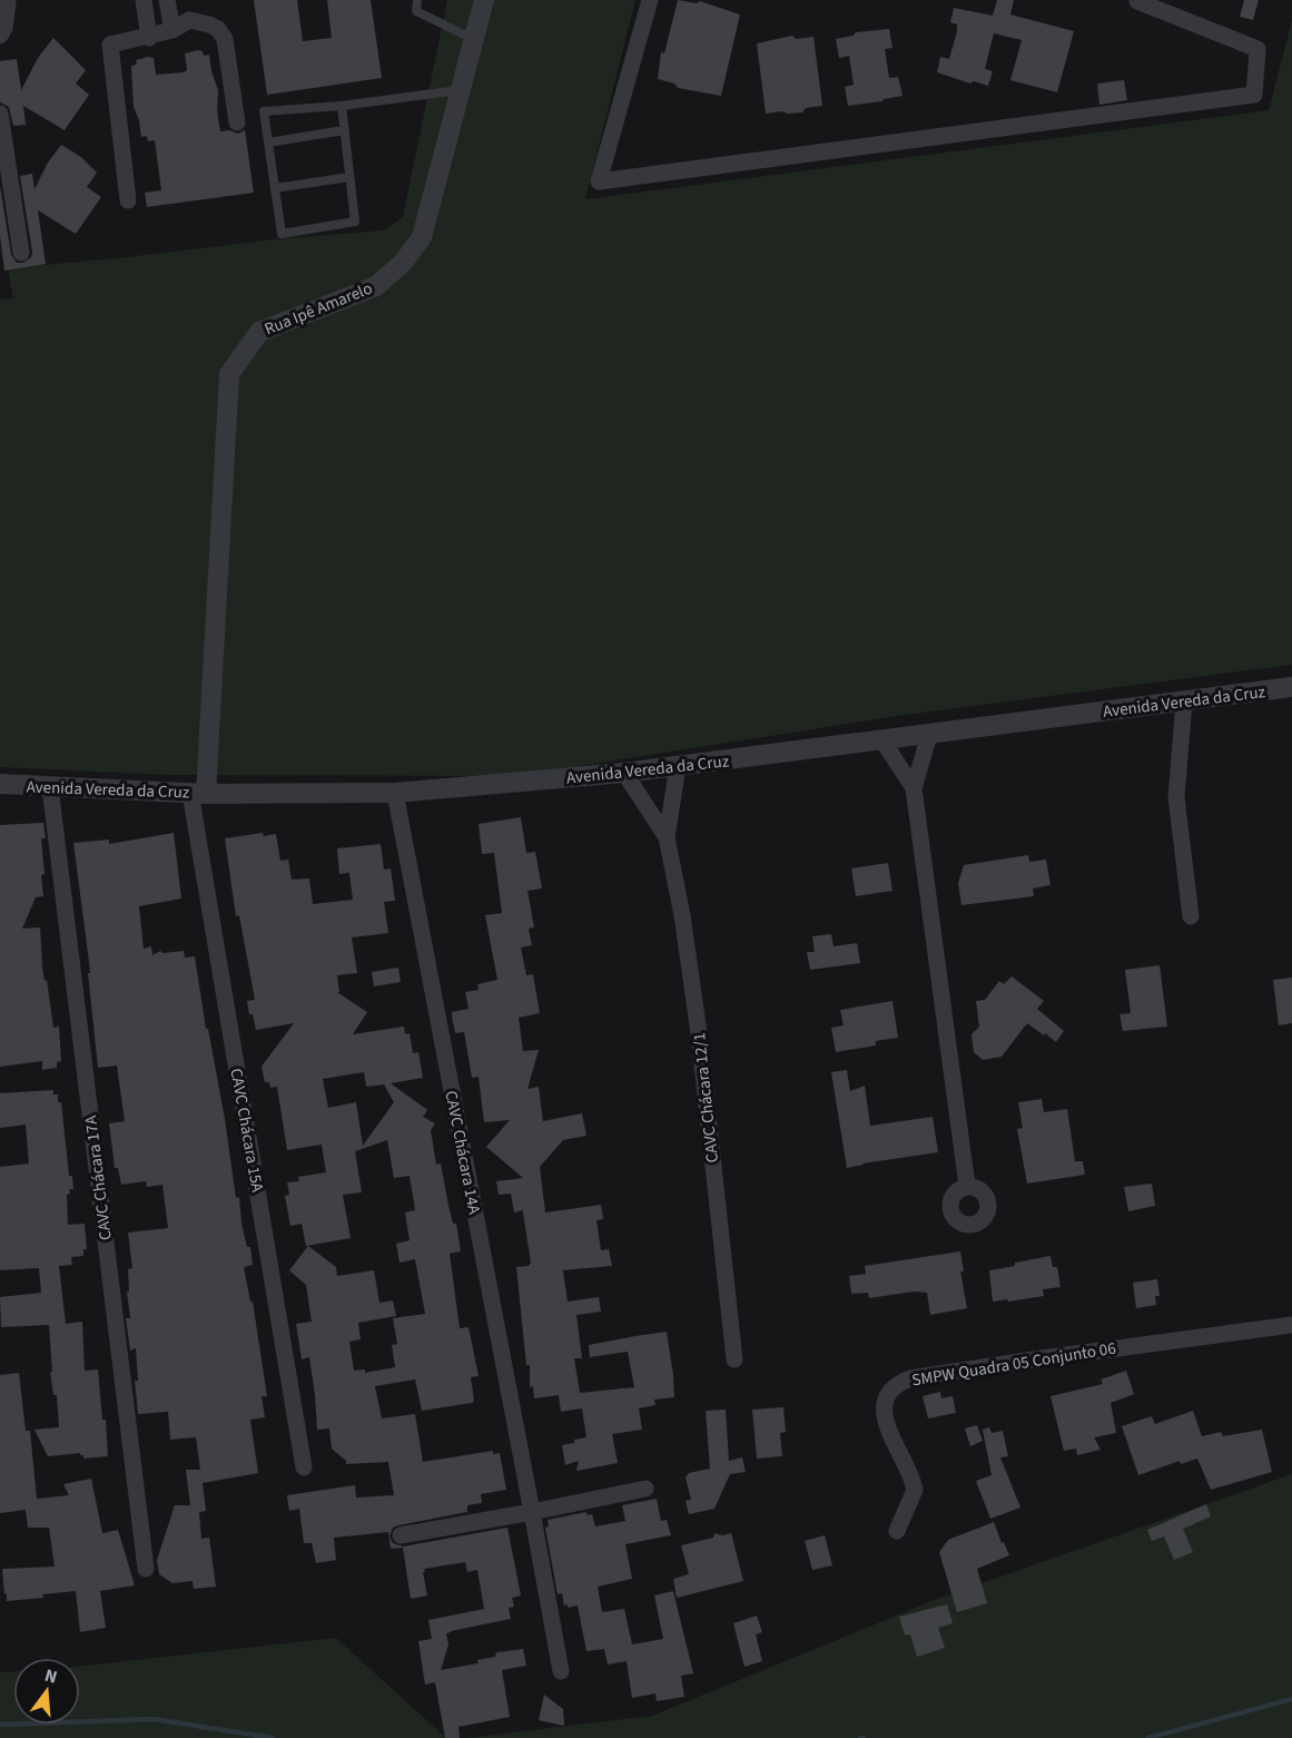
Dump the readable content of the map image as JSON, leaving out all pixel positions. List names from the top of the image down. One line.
{"streets":{"street":["Rua Ipê Amarelo","Avenida Vereda da Cruz","CAVC Chácara 12/1","CAVC Chácara 15A","CAVC Chácara 14A","CAVC Chácara 17A","SMPW Quadra 05 Conjunto 06"]},"crossings":[["Rua Ipê Amarelo","Avenida Vereda da Cruz"],["Rua Ipê Amarelo","CAVC Chácara 15A"],["Avenida Vereda da Cruz","CAVC Chácara 12/1"],["Avenida Vereda da Cruz","CAVC Chácara 15A"],["Avenida Vereda da Cruz","CAVC Chácara 14A"],["Avenida Vereda da Cruz","CAVC Chácara 17A"]],"north":"top"}
